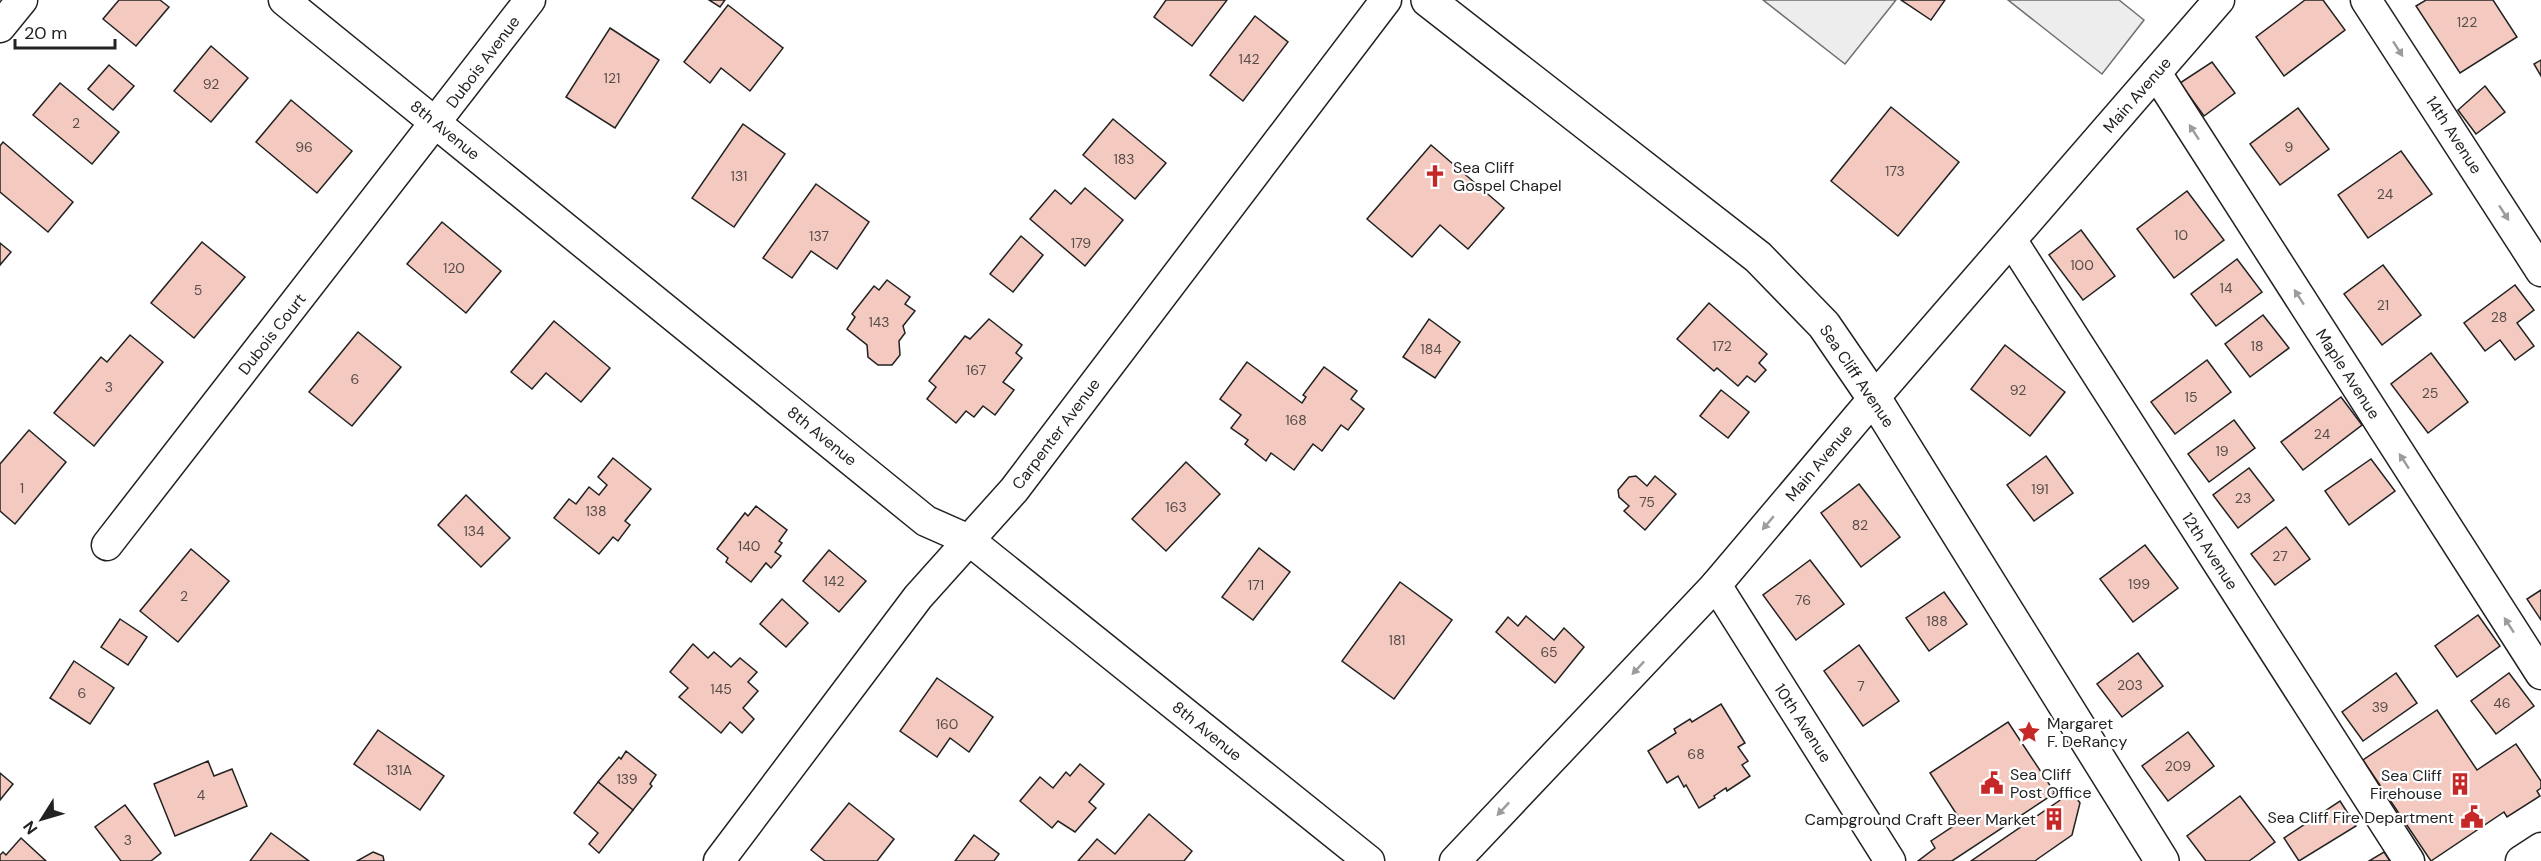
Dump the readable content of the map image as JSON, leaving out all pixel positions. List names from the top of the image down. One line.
{"streets":{"street":["Dubois Avenue","Main Avenue","8th Avenue","14th Avenue","Dubois Court","Maple Avenue","Sea Cliff Avenue","Carpenter Avenue","12th Avenue","10th Avenue"]},"crossings":[["Dubois Avenue","8th Avenue"],["Dubois Avenue","Dubois Court"],["Main Avenue","Maple Avenue"],["Main Avenue","Sea Cliff Avenue"],["Main Avenue","12th Avenue"],["Main Avenue","10th Avenue"],["8th Avenue","Dubois Court"],["8th Avenue","Carpenter Avenue"]],"one_way":["Main Avenue","14th Avenue","Maple Avenue"],"places":{"church":["Sea Cliff Gospel Chapel"],"place":["Margaret F. DeRancy"],"public building":["Sea Cliff Post Office","Sea Cliff Fire Department"],"building":["Sea Cliff Firehouse","Campground Craft Beer Market"]},"house_numbers":["122","142","121","92","2","96","9","183","173","131","24","10","137","179","100","120","14","5","21","28","143","172","18","184","167","6","3","92","25","15","168","24","19","1","191","23","75","163","138","82","134","140","27","142","199","171","2","76","188","181","65","203","7","145","6","46","39","160","68","209","131A","139","4","3"],"scale_bar":"20 m","north":"bottom left"}
